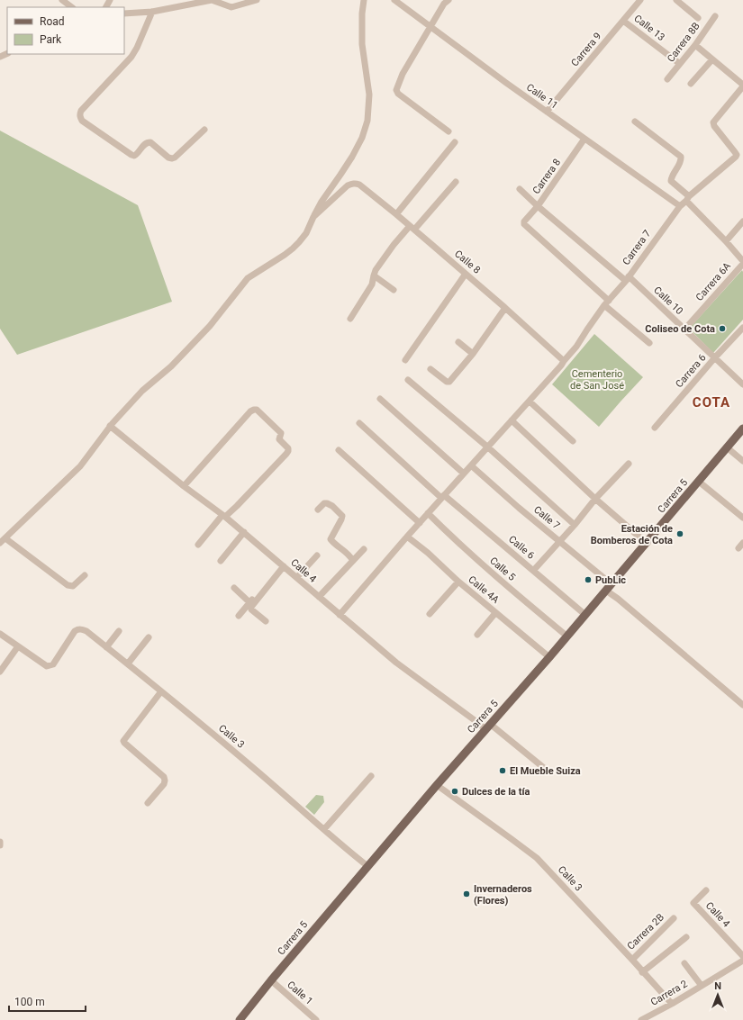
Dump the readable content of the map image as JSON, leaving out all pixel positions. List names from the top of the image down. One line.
{"streets":{"main road":["Carrera 5"],"street":["Calle 13","Carrera 8B","Carrera 9","Calle 11","Carrera 8","Carrera 7","Calle 8","Carrera 6A","Calle 10","Carrera 6","Calle 7","Calle 6","Calle 5","Calle 4","Calle 4A","Calle 3","Carrera 2B","Calle 1","Carrera 2"]},"crossings":[["Calle 13","Carrera 8B"],["Calle 13","Carrera 9"],["Carrera 9","Calle 11"],["Calle 11","Carrera 8"],["Calle 11","Carrera 7"],["Carrera 8","Carrera 7"],["Carrera 8","Calle 10"],["Carrera 7","Calle 8"],["Carrera 7","Calle 10"],["Carrera 7","Calle 7"],["Carrera 7","Calle 6"],["Carrera 7","Calle 5"],["Carrera 7","Calle 4"],["Carrera 7","Calle 4A"],["Carrera 6A","Calle 10"],["Calle 10","Carrera 6"],["Carrera 5","Calle 7"],["Carrera 5","Calle 6"],["Carrera 5","Calle 5"],["Carrera 5","Calle 4"],["Carrera 5","Calle 4A"],["Carrera 5","Calle 3"],["Carrera 5","Calle 1"],["Calle 3","Carrera 2B"],["Calle 3","Carrera 2"]],"districts":["COTA"],"parks":["Cementerio de San José"],"places":["Coliseo de Cota","Estación de Bomberos de Cota","PubLic","El Mueble Suiza","Dulces de la tía","Invernaderos (Flores)"],"legend":["Road","Park"],"scale_bar":"100 m","north":"top"}
